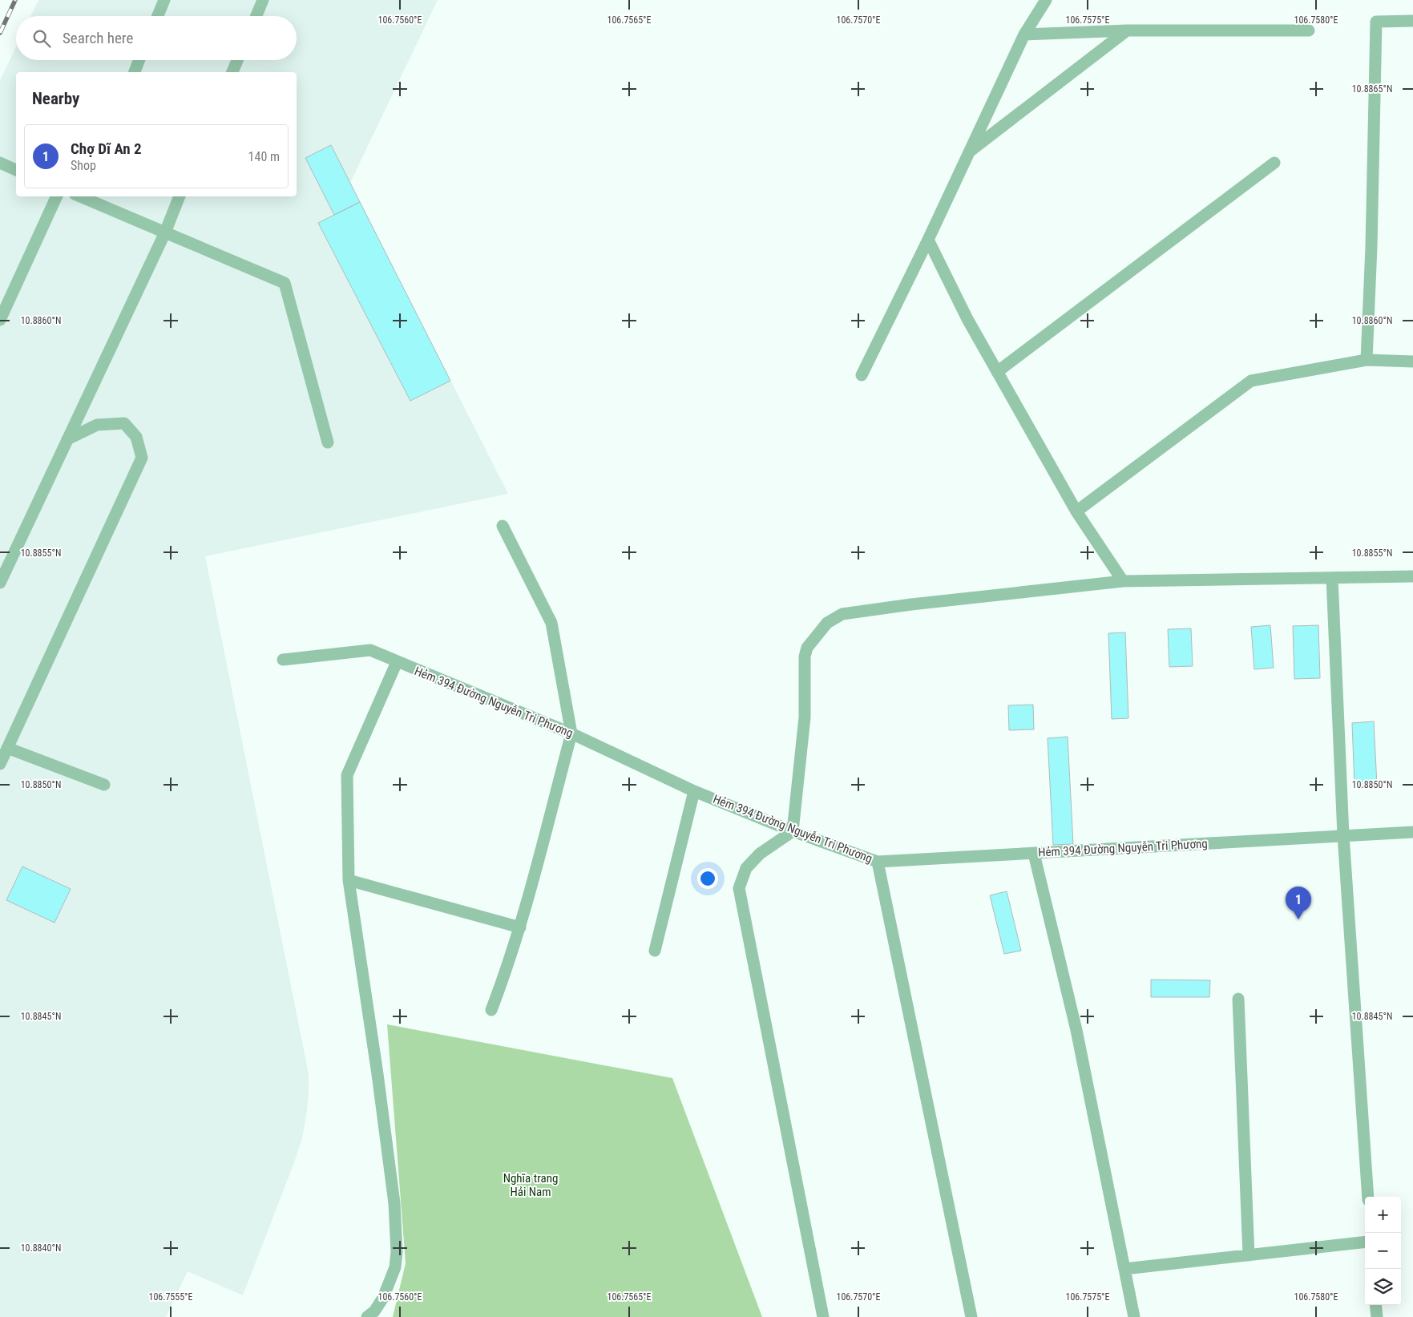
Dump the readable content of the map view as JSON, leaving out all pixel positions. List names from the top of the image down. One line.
{"streets":{"street":["Hẻm 394 Đường Nguyễn Tri Phương"]},"parks":["Nghĩa trang Hải Nam"],"page":{"search":"Search here","heading":"Nearby","list":[{"mark":"1","name":"Chợ Dĩ An 2","note":"Shop","value":"140 m"}],"pins":"1","map_buttons":["+","−"]},"coordinates":["106.7560°E","106.7565°E","106.7570°E","106.7575°E","106.7580°E","10.8865°N","10.8860°N","10.8855°N","10.8850°N","10.8845°N","10.8840°N","106.7555°E"]}
